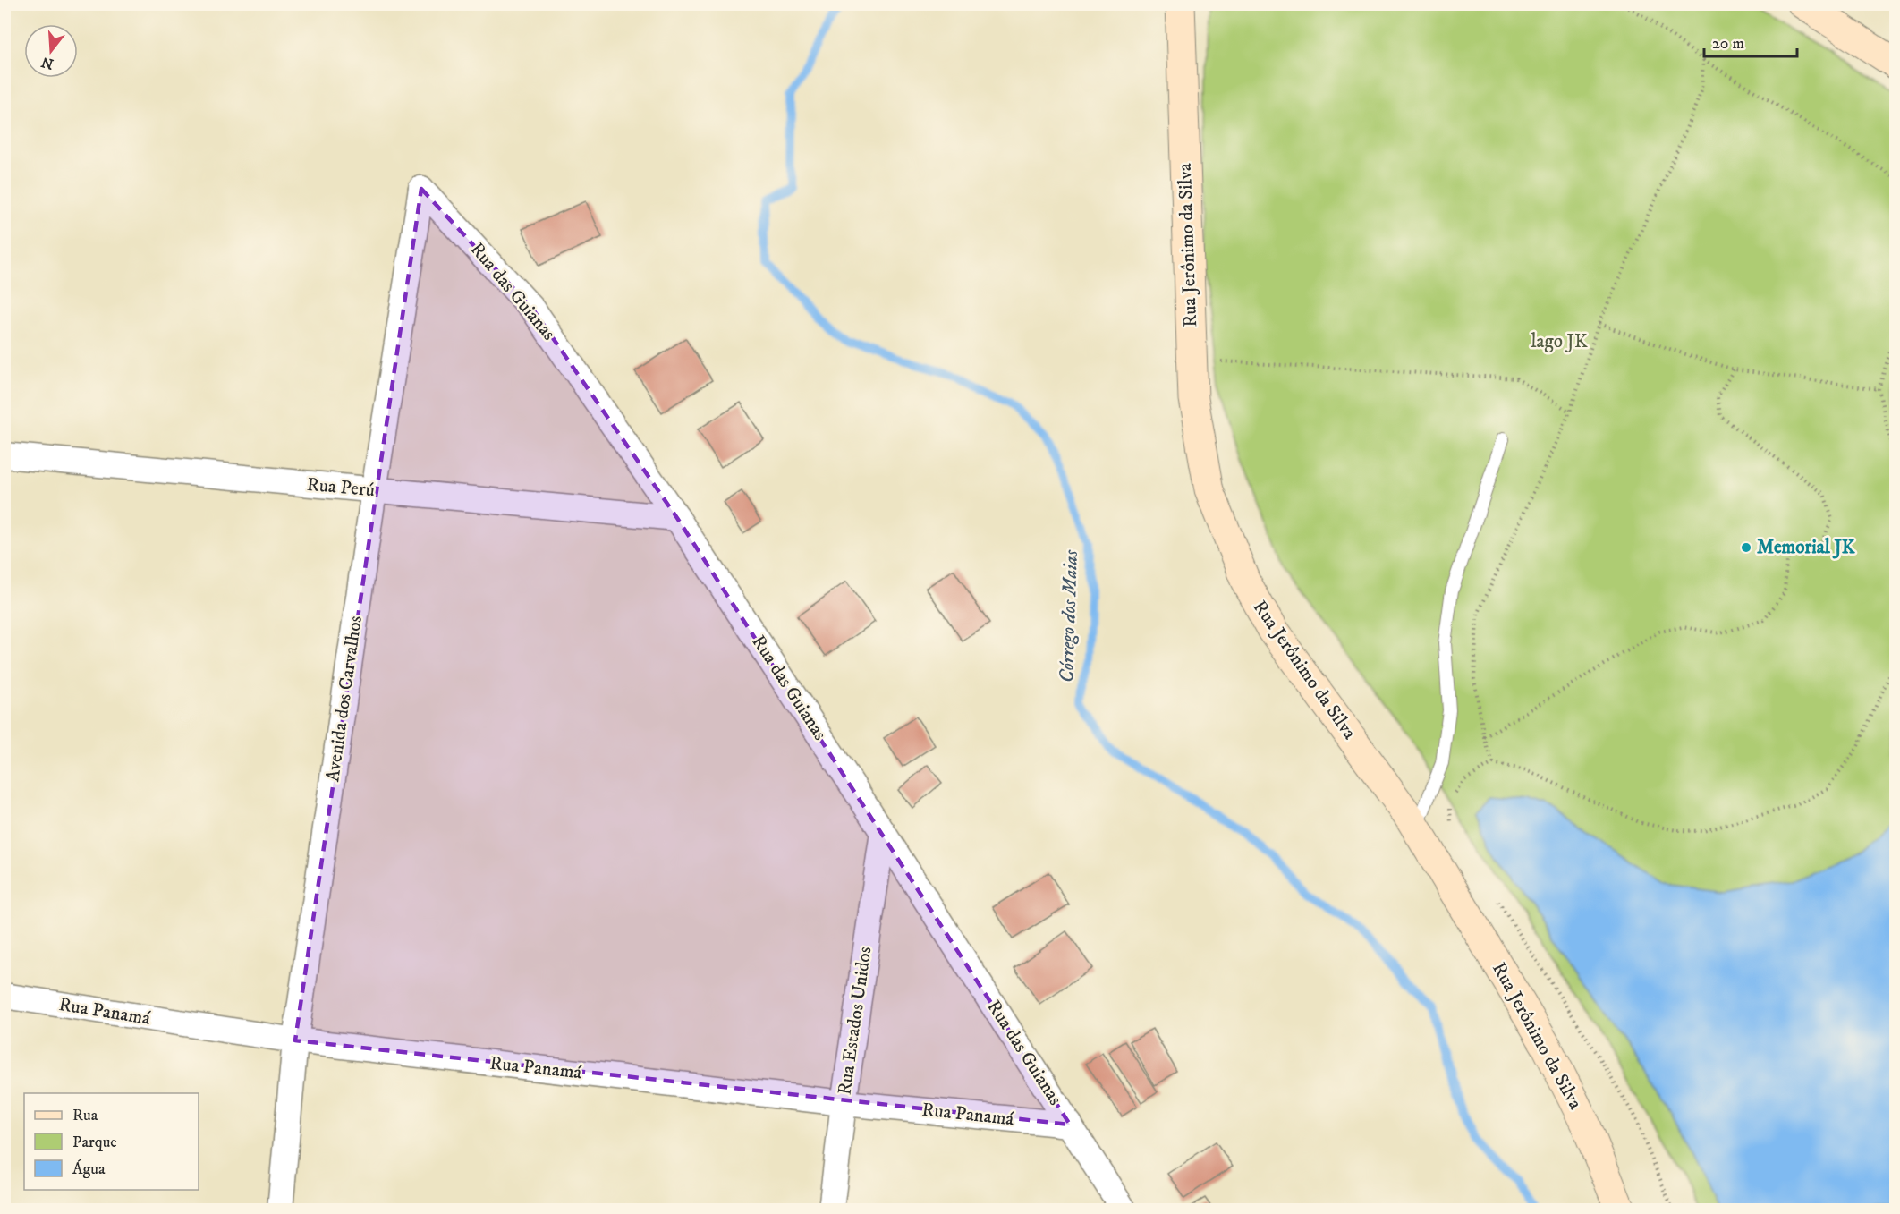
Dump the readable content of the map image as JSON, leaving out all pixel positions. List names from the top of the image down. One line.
{"streets":{"main road":["Rua Jerônimo da Silva"],"street":["Rua das Guianas","Rua Perú","Avenida dos Carvalhos","Rua Panamá","Rua Estados Unidos"]},"crossings":[["Rua das Guianas","Rua Perú"],["Rua das Guianas","Avenida dos Carvalhos"],["Rua das Guianas","Rua Panamá"],["Rua das Guianas","Rua Estados Unidos"],["Rua Perú","Avenida dos Carvalhos"],["Avenida dos Carvalhos","Rua Panamá"],["Rua Panamá","Rua Estados Unidos"]],"water":["Córrego dos Maias"],"parks":["lago JK"],"places":["Memorial JK"],"legend":["Rua","Parque","Água"],"scale_bar":"20 m","north":"bottom"}
